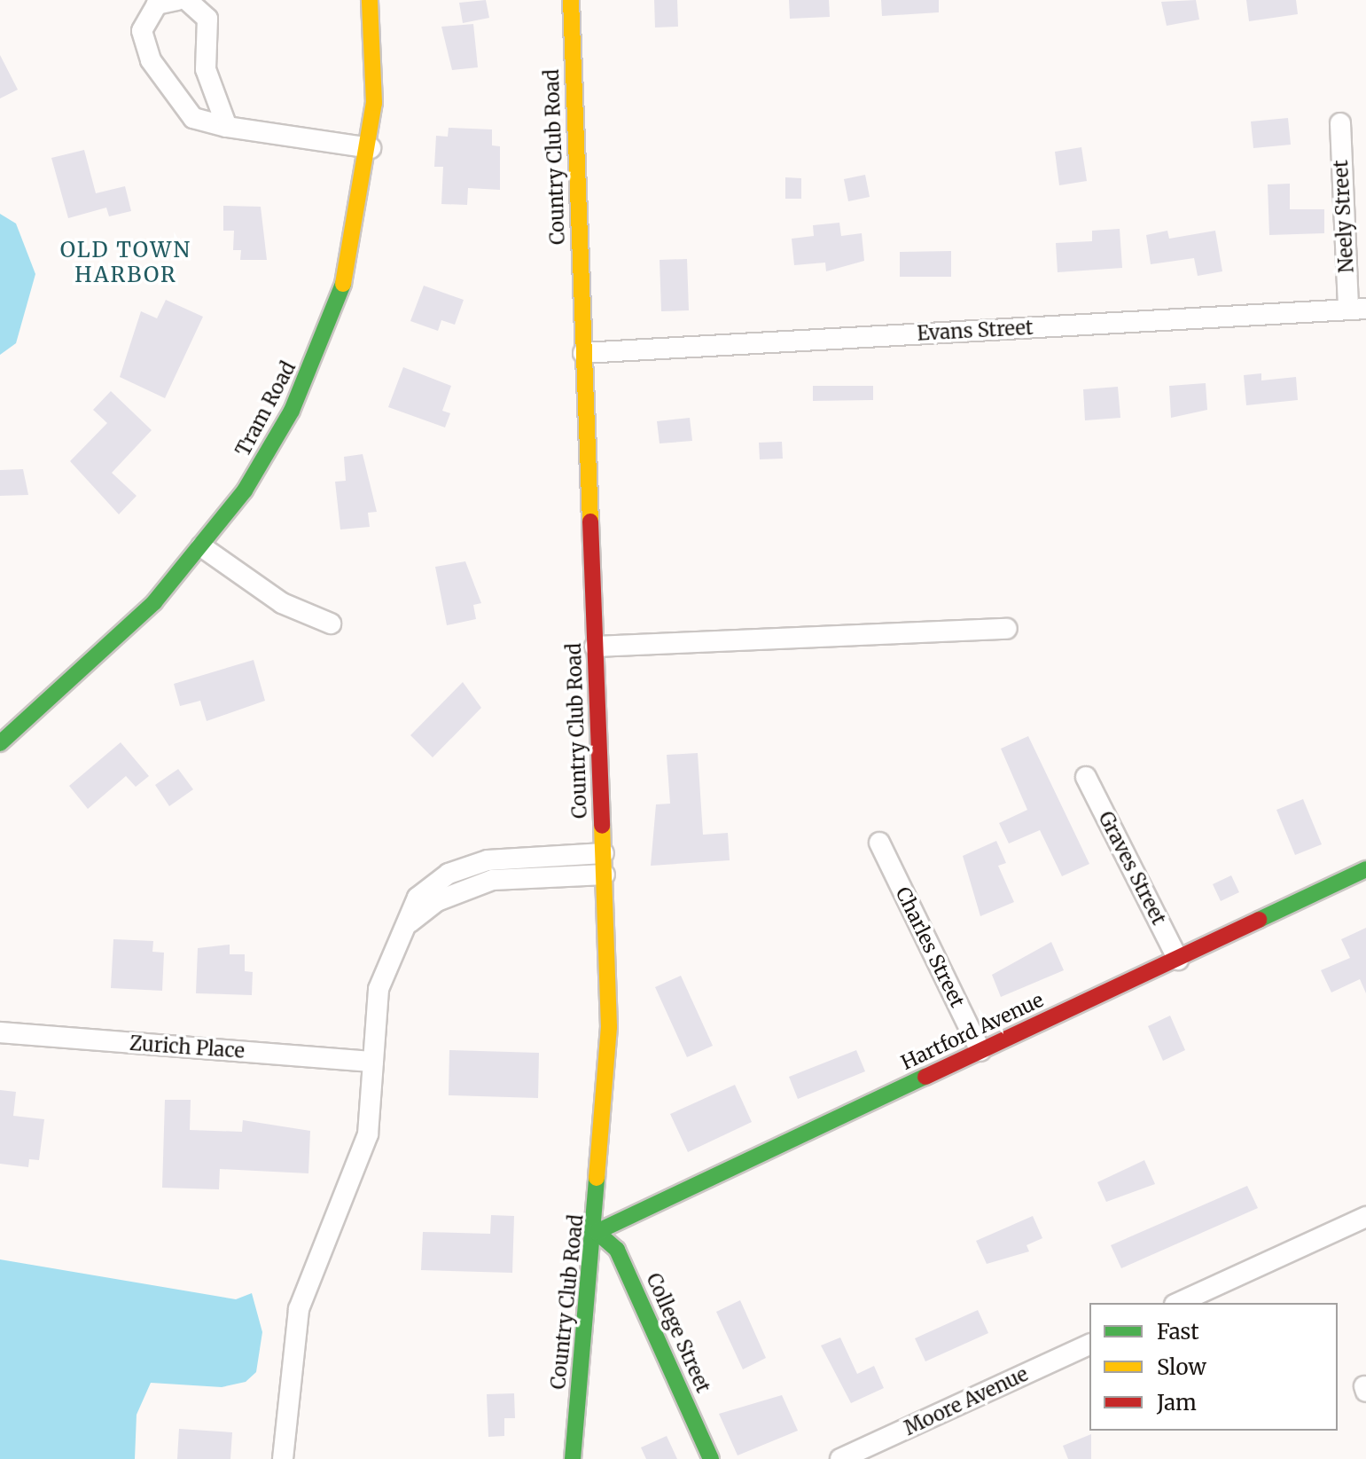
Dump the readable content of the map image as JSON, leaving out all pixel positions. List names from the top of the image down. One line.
{"streets":{"street":["Country Club Road","Neely Street","Evans Street","Tram Road","Graves Street","Charles Street","Hartford Avenue","Zurich Place","College Street","Moore Avenue"]},"crossings":[["Country Club Road","Evans Street"],["Country Club Road","Hartford Avenue"],["Country Club Road","College Street"],["Neely Street","Evans Street"],["Graves Street","Hartford Avenue"],["Charles Street","Hartford Avenue"],["Hartford Avenue","College Street"]],"districts":["OLD TOWN HARBOR"],"legend":["Fast","Slow","Jam"]}
